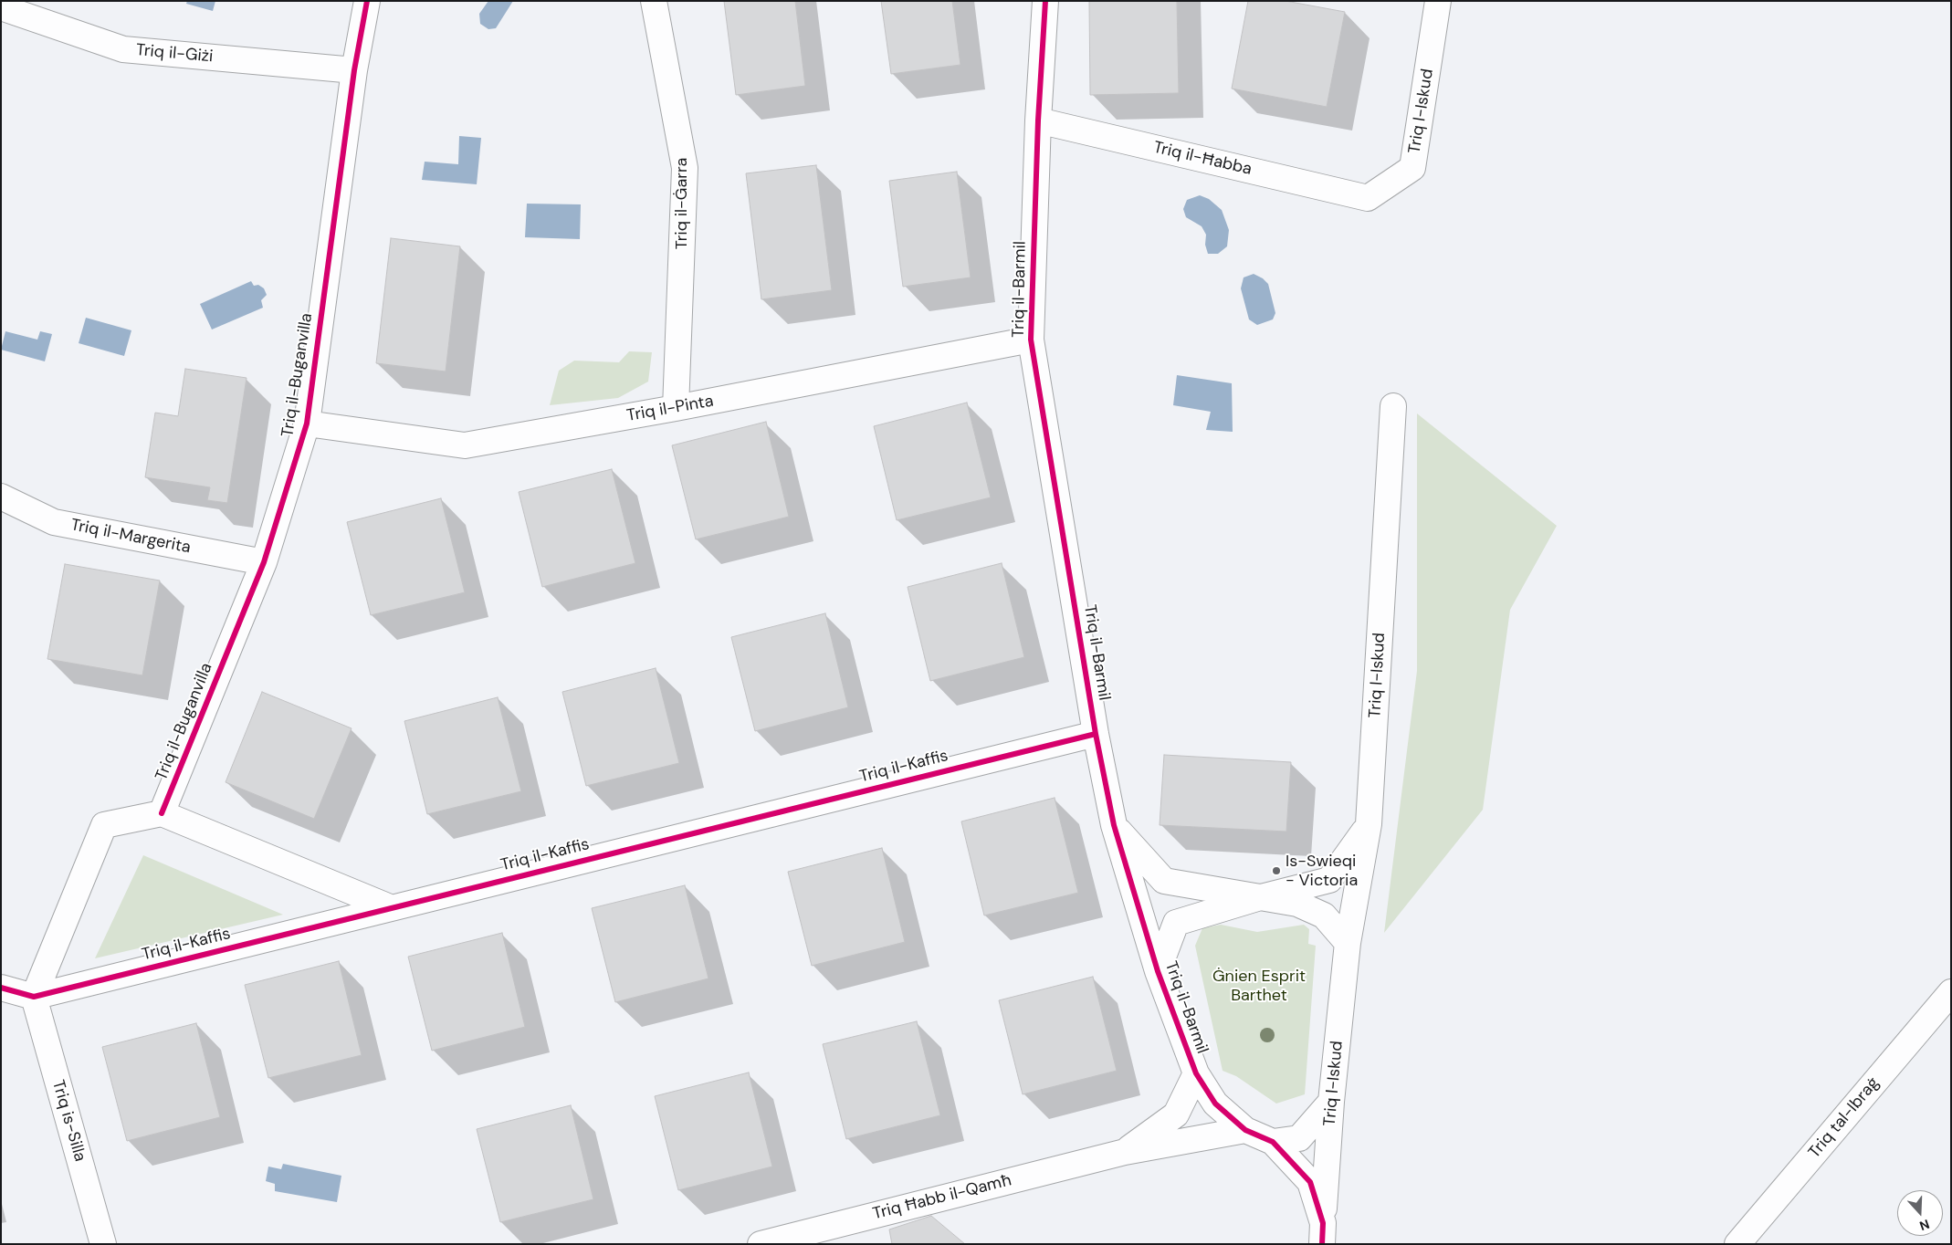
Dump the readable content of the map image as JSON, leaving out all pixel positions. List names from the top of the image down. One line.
{"streets":{"street":["Triq il-Giżi","Triq l-Iskud","Triq il-Ħabba","Triq il-Ġarra","Triq il-Barmil","Triq il-Buganvilla","Triq il-Pinta","Triq il-Margerita","Triq il-Kaffis","Triq tal-Ibraġ","Triq is-Silla","Triq Ħabb il-Qamħ"]},"crossings":[["Triq il-Giżi","Triq il-Buganvilla"],["Triq l-Iskud","Triq il-Ħabba"],["Triq l-Iskud","Triq il-Barmil"],["Triq il-Ħabba","Triq il-Barmil"],["Triq il-Ġarra","Triq il-Pinta"],["Triq il-Barmil","Triq il-Pinta"],["Triq il-Barmil","Triq il-Kaffis"],["Triq il-Barmil","Triq Ħabb il-Qamħ"],["Triq il-Buganvilla","Triq il-Pinta"],["Triq il-Buganvilla","Triq il-Margerita"],["Triq il-Kaffis","Triq is-Silla"]],"parks":["Ġnien Esprit Barthet"],"places":["Is-Swieqi - Victoria"],"north":"bottom"}
